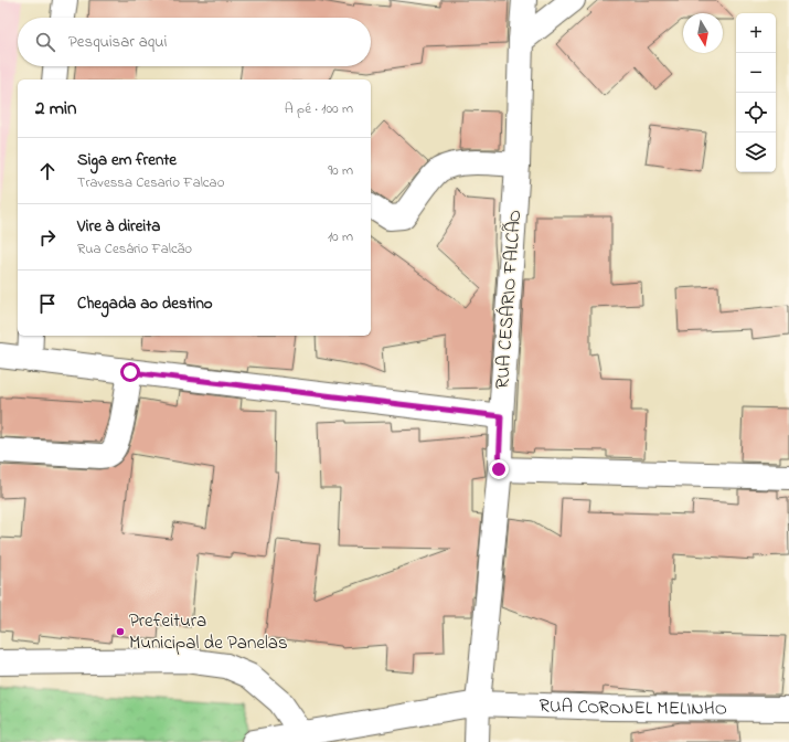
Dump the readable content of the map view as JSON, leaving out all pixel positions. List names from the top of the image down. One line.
{"streets":{"street":["RUA CESÁRIO FALCÃO","RUA CORONEL MELINHO"]},"crossings":[["RUA CESÁRIO FALCÃO","RUA CORONEL MELINHO"]],"places":["Prefeitura Municipal de Panelas"],"north":"bottom","page":{"map_buttons":["+","−"],"search":"Pesquisar aqui","heading":["2 min","A pé · 100 m"],"list":[["Siga em frente","Travessa Cesario Falcao","90 m"],["Vire à direita","Rua Cesário Falcão","10 m"],"Chegada ao destino"]}}
